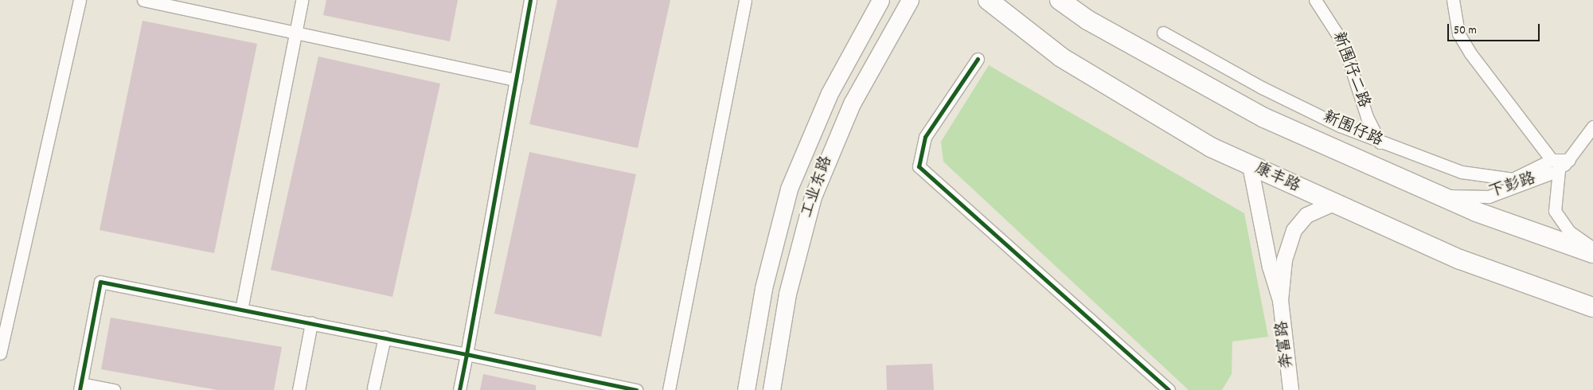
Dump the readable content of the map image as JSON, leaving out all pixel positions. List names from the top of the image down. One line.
{"streets":{"main road":["康丰路","工业东路"],"street":["新围仔二路","新围仔路","下彭路","奔富路"]},"crossings":[["新围仔二路","新围仔路"]],"scale_bar":"50 m"}
